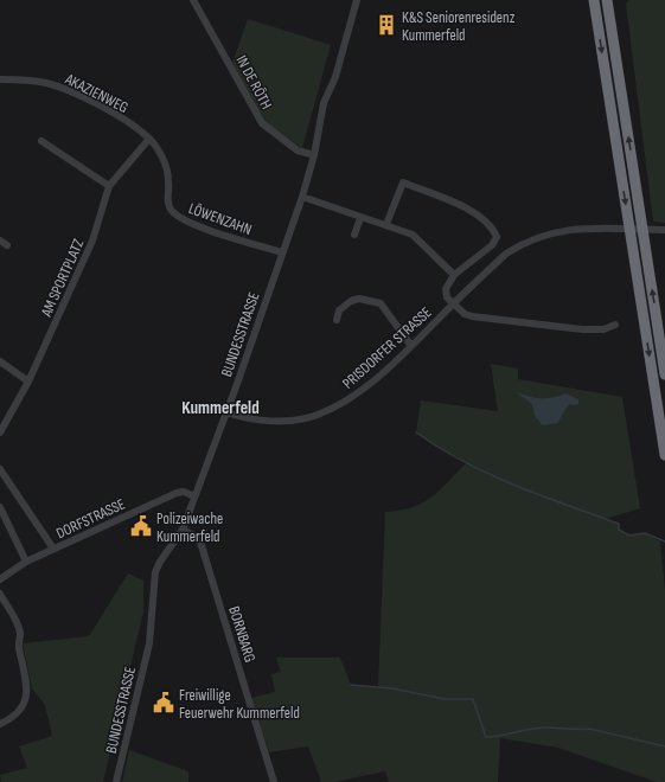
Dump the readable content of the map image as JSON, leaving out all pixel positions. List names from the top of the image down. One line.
{"streets":{"street":["IN DE RÖTH","AKAZIENWEG","LÖWENZAHN","AM SPORTPLATZ","BUNDESSTRASSE","PRISDORFER STRASSE","DORFSTRASSE","BORNBARG"]},"crossings":[["IN DE RÖTH","BUNDESSTRASSE"],["AKAZIENWEG","LÖWENZAHN"],["AKAZIENWEG","AM SPORTPLATZ"],["LÖWENZAHN","AM SPORTPLATZ"],["LÖWENZAHN","BUNDESSTRASSE"],["BUNDESSTRASSE","PRISDORFER STRASSE"],["BUNDESSTRASSE","DORFSTRASSE"],["BUNDESSTRASSE","BORNBARG"]],"districts":["Kummerfeld"],"places":{"building":["K&S Seniorenresidenz Kummerfeld"],"public building":["Polizeiwache Kummerfeld","Freiwillige Feuerwehr Kummerfeld"]}}
